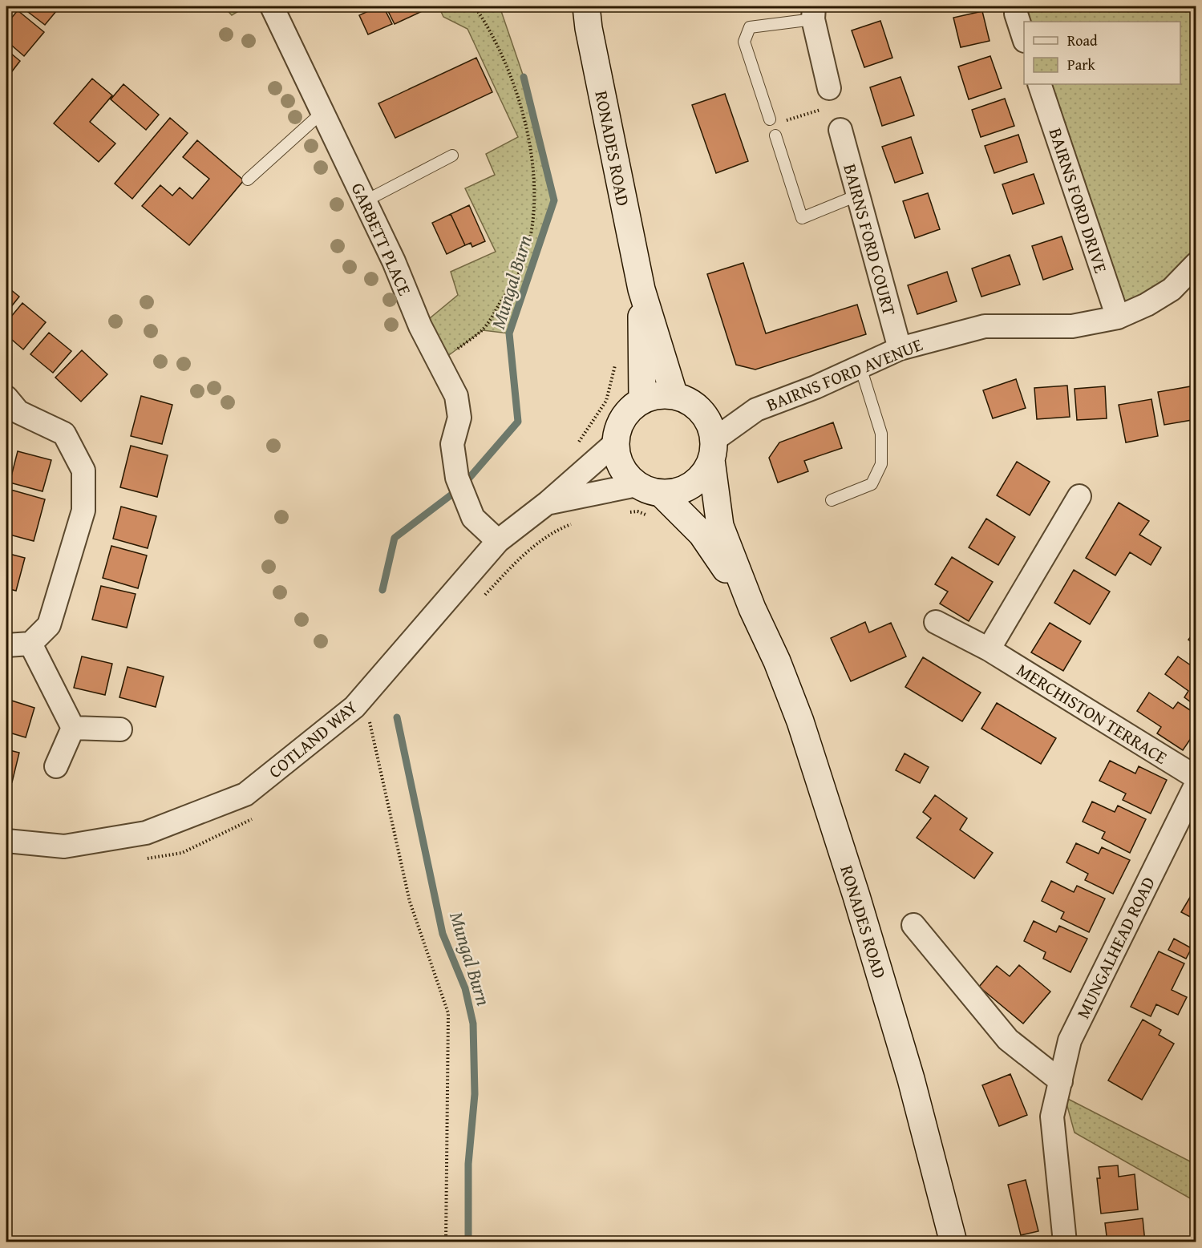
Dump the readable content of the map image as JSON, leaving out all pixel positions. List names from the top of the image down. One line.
{"streets":{"main road":["RONADES ROAD"],"street":["BAIRNS FORD DRIVE","GARBETT PLACE","BAIRNS FORD COURT","BAIRNS FORD AVENUE","MERCHISTON TERRACE","COTLAND WAY","MUNGALHEAD ROAD"]},"crossings":[["RONADES ROAD","BAIRNS FORD AVENUE"],["RONADES ROAD","COTLAND WAY"],["BAIRNS FORD DRIVE","BAIRNS FORD AVENUE"],["GARBETT PLACE","COTLAND WAY"],["BAIRNS FORD COURT","BAIRNS FORD AVENUE"],["BAIRNS FORD AVENUE","COTLAND WAY"]],"water":["Mungal Burn"],"legend":["Road","Park"]}
